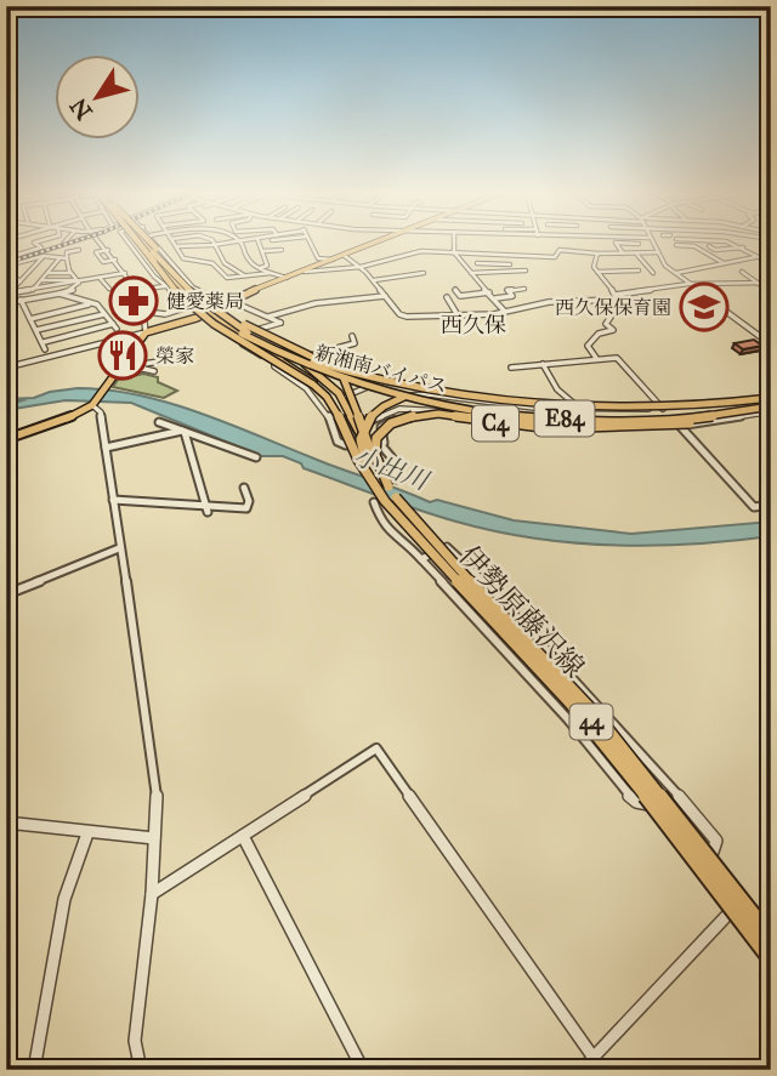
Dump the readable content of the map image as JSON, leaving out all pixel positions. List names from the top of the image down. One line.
{"streets":{"highway":["新湘南バイパス","E84","C4"],"main road":["伊勢原藤沢線","44"]},"crossings":[["新湘南バイパス","C4"],["C4","伊勢原藤沢線"],["C4","44"],["伊勢原藤沢線","44"]],"districts":["西久保"],"water":["小出川"],"places":{"pharmacy":["健愛薬局"],"school or university":["西久保保育園"],"restaurant":["榮家"]},"north":"bottom left"}
